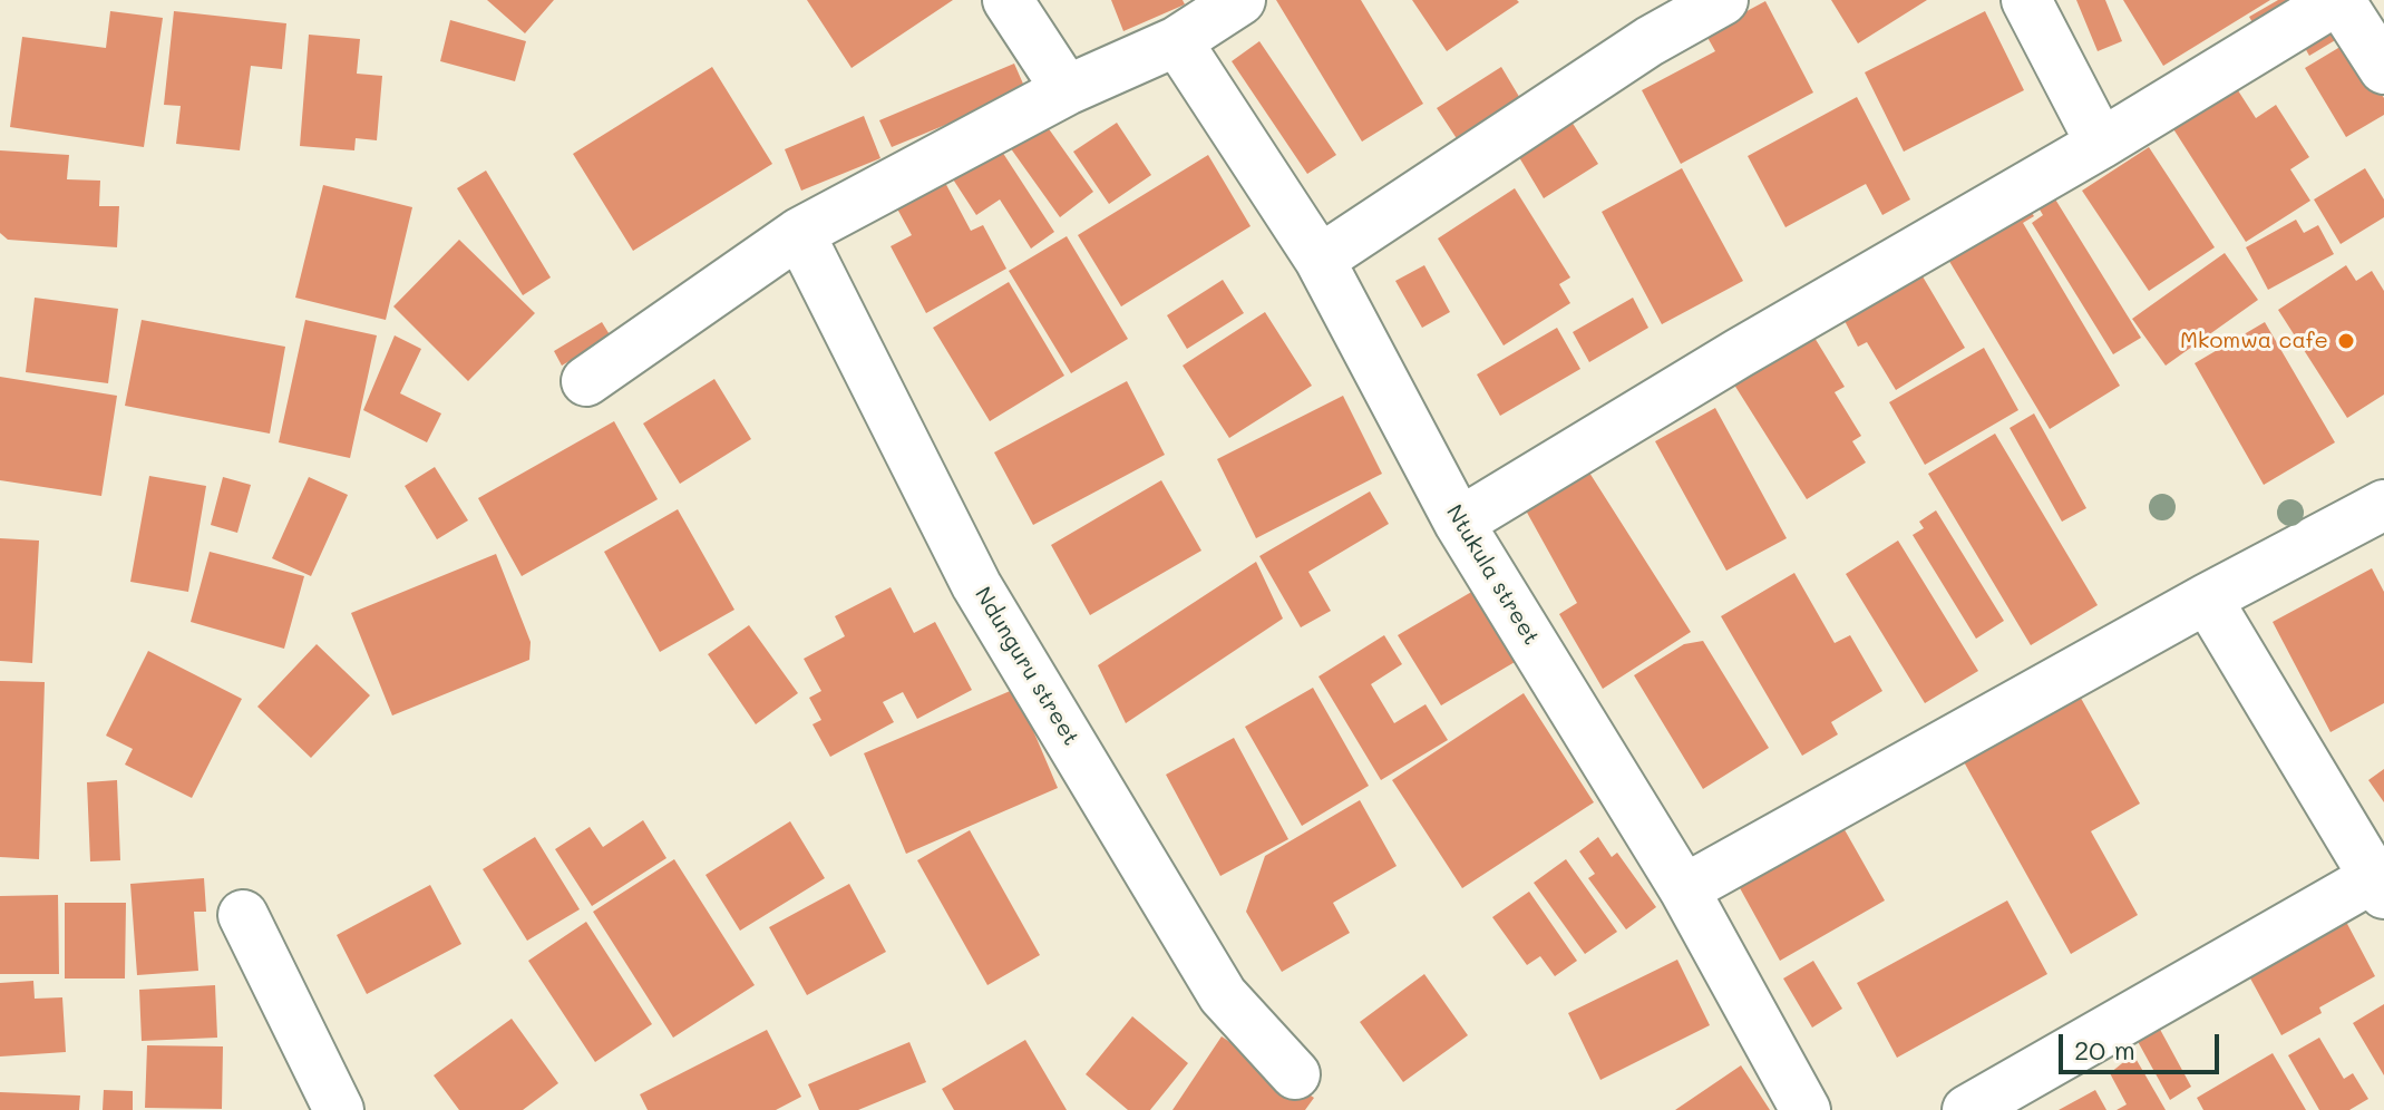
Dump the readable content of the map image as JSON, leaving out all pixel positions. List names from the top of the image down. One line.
{"streets":{"street":["Ntukula street","Ndunguru street"]},"places":["Mkomwa cafe"],"scale_bar":"20 m"}
